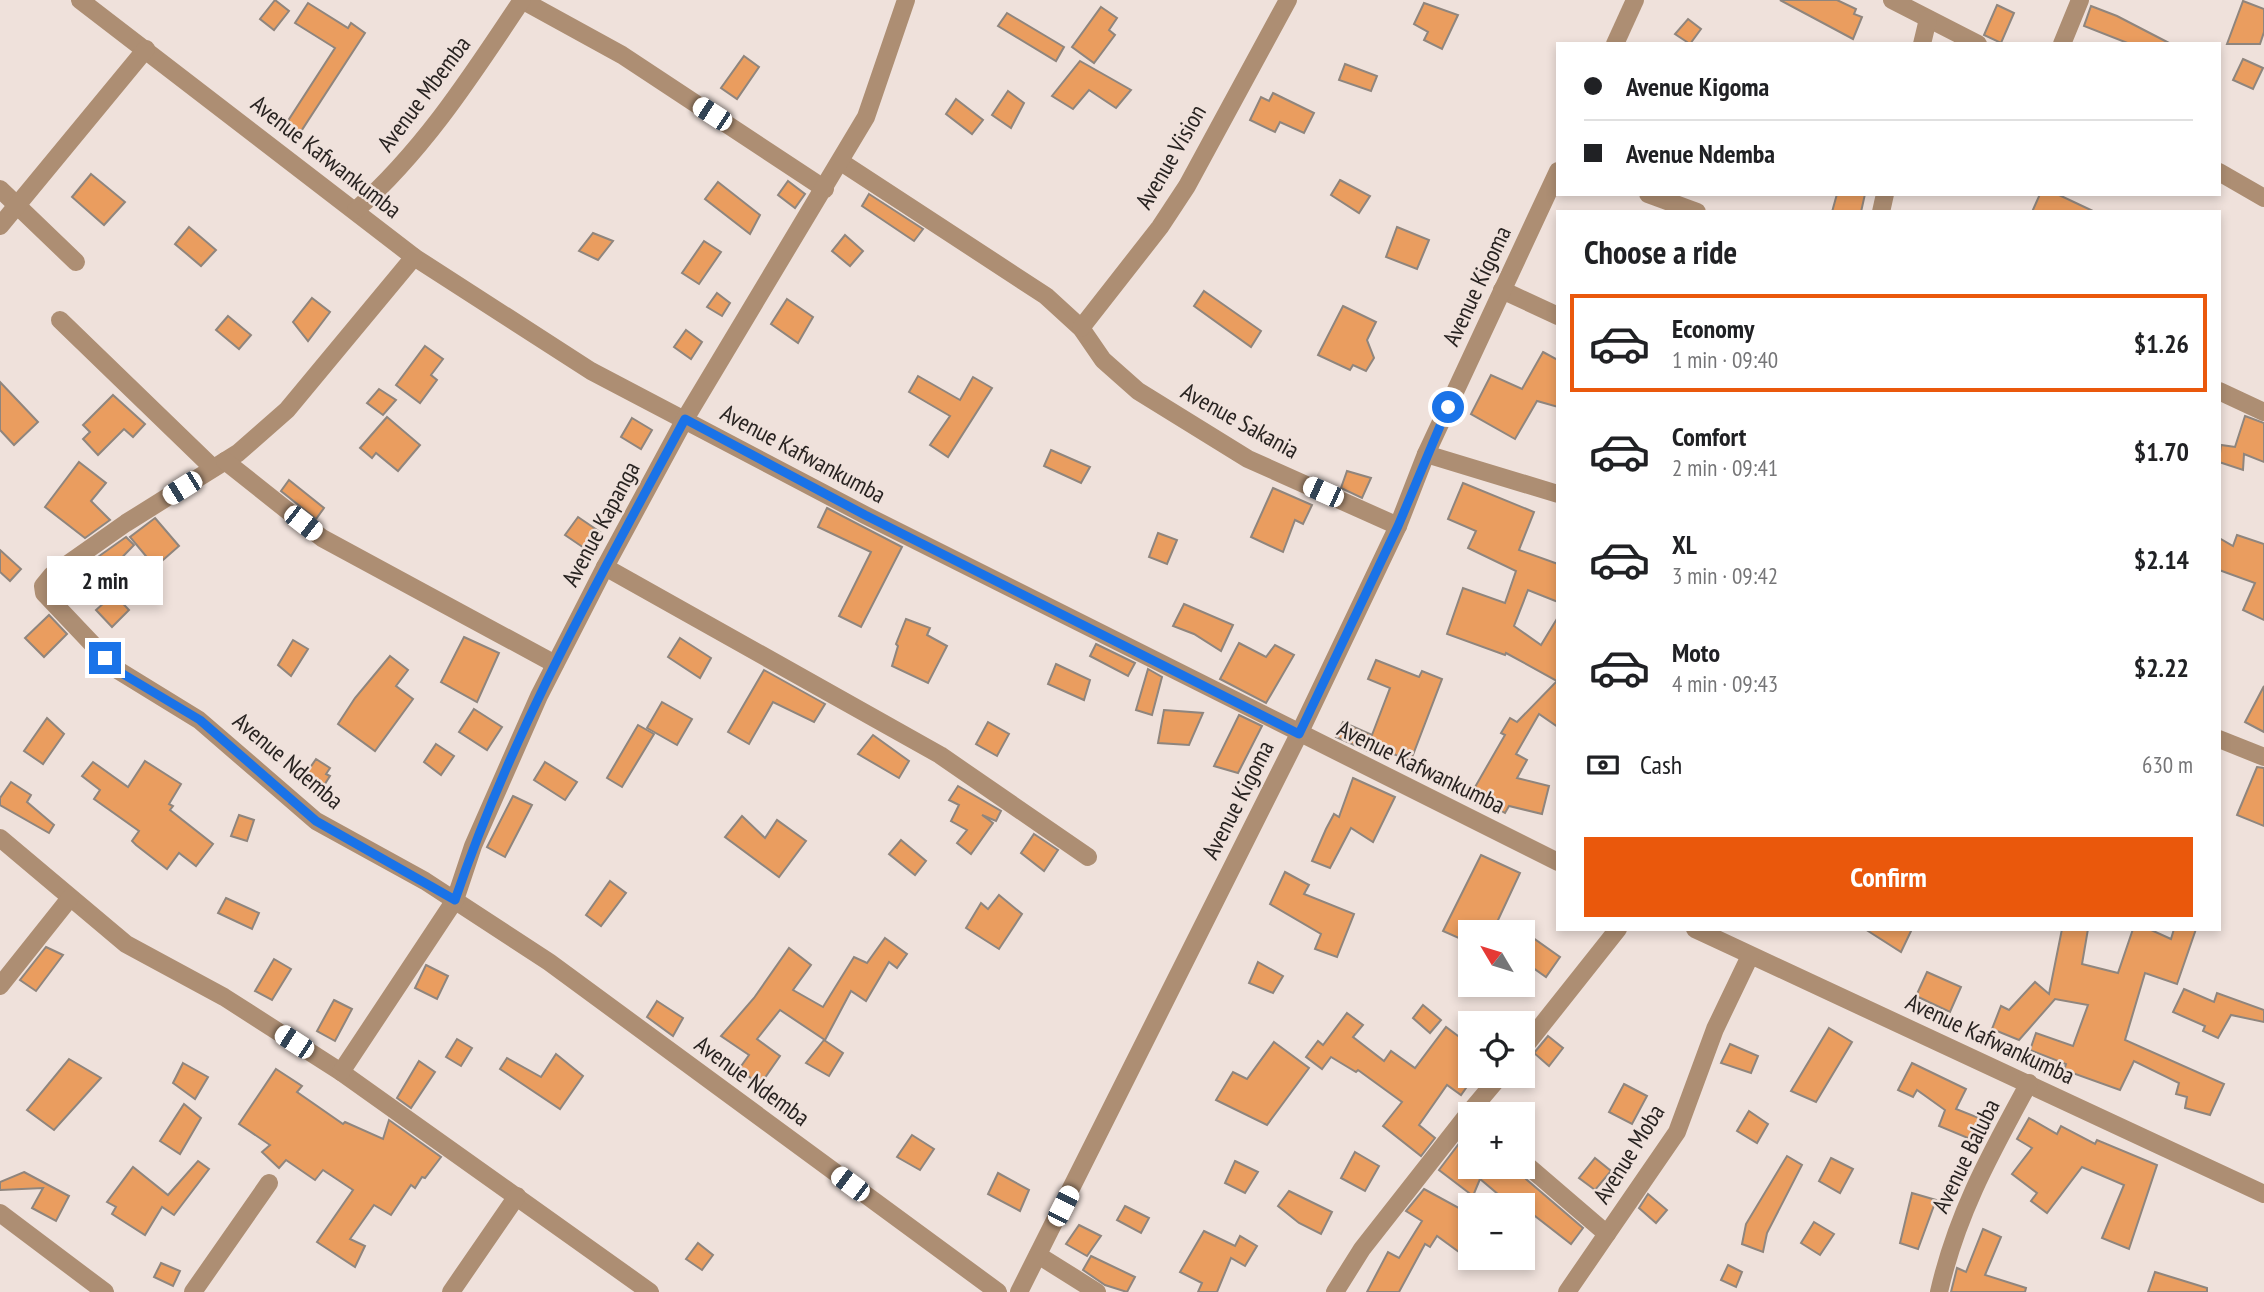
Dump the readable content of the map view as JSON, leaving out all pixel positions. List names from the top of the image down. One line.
{"streets":{"street":["Avenue Mbemba","Avenue Kafwankumba","Avenue Vision","Avenue Kigoma","Avenue Sakania","Avenue Kapanga","Avenue Ndemba","Avenue Moba","Avenue Baluba"]},"crossings":[["Avenue Mbemba","Avenue Kafwankumba"],["Avenue Kafwankumba","Avenue Kigoma"],["Avenue Kafwankumba","Avenue Kapanga"],["Avenue Kafwankumba","Avenue Ndemba"],["Avenue Kafwankumba","Avenue Moba"],["Avenue Kafwankumba","Avenue Baluba"],["Avenue Vision","Avenue Sakania"],["Avenue Kigoma","Avenue Sakania"],["Avenue Sakania","Avenue Kapanga"],["Avenue Kapanga","Avenue Ndemba"]],"north":"top left","page":{"banner":["Avenue Kigoma","Avenue Ndemba"],"heading":"Choose a ride","list":[{"name":"Economy","note":"1 min · 09:40","value":"$1.26"},{"name":"Comfort","note":"2 min · 09:41","value":"$1.70"},{"name":"XL","note":"3 min · 09:42","value":"$2.14"},{"name":"Moto","note":"4 min · 09:43","value":"$2.22"}],"bubble":"2 min","pay":["Cash","630 m"],"buttons":"Confirm","map_buttons":["+","−"]}}
